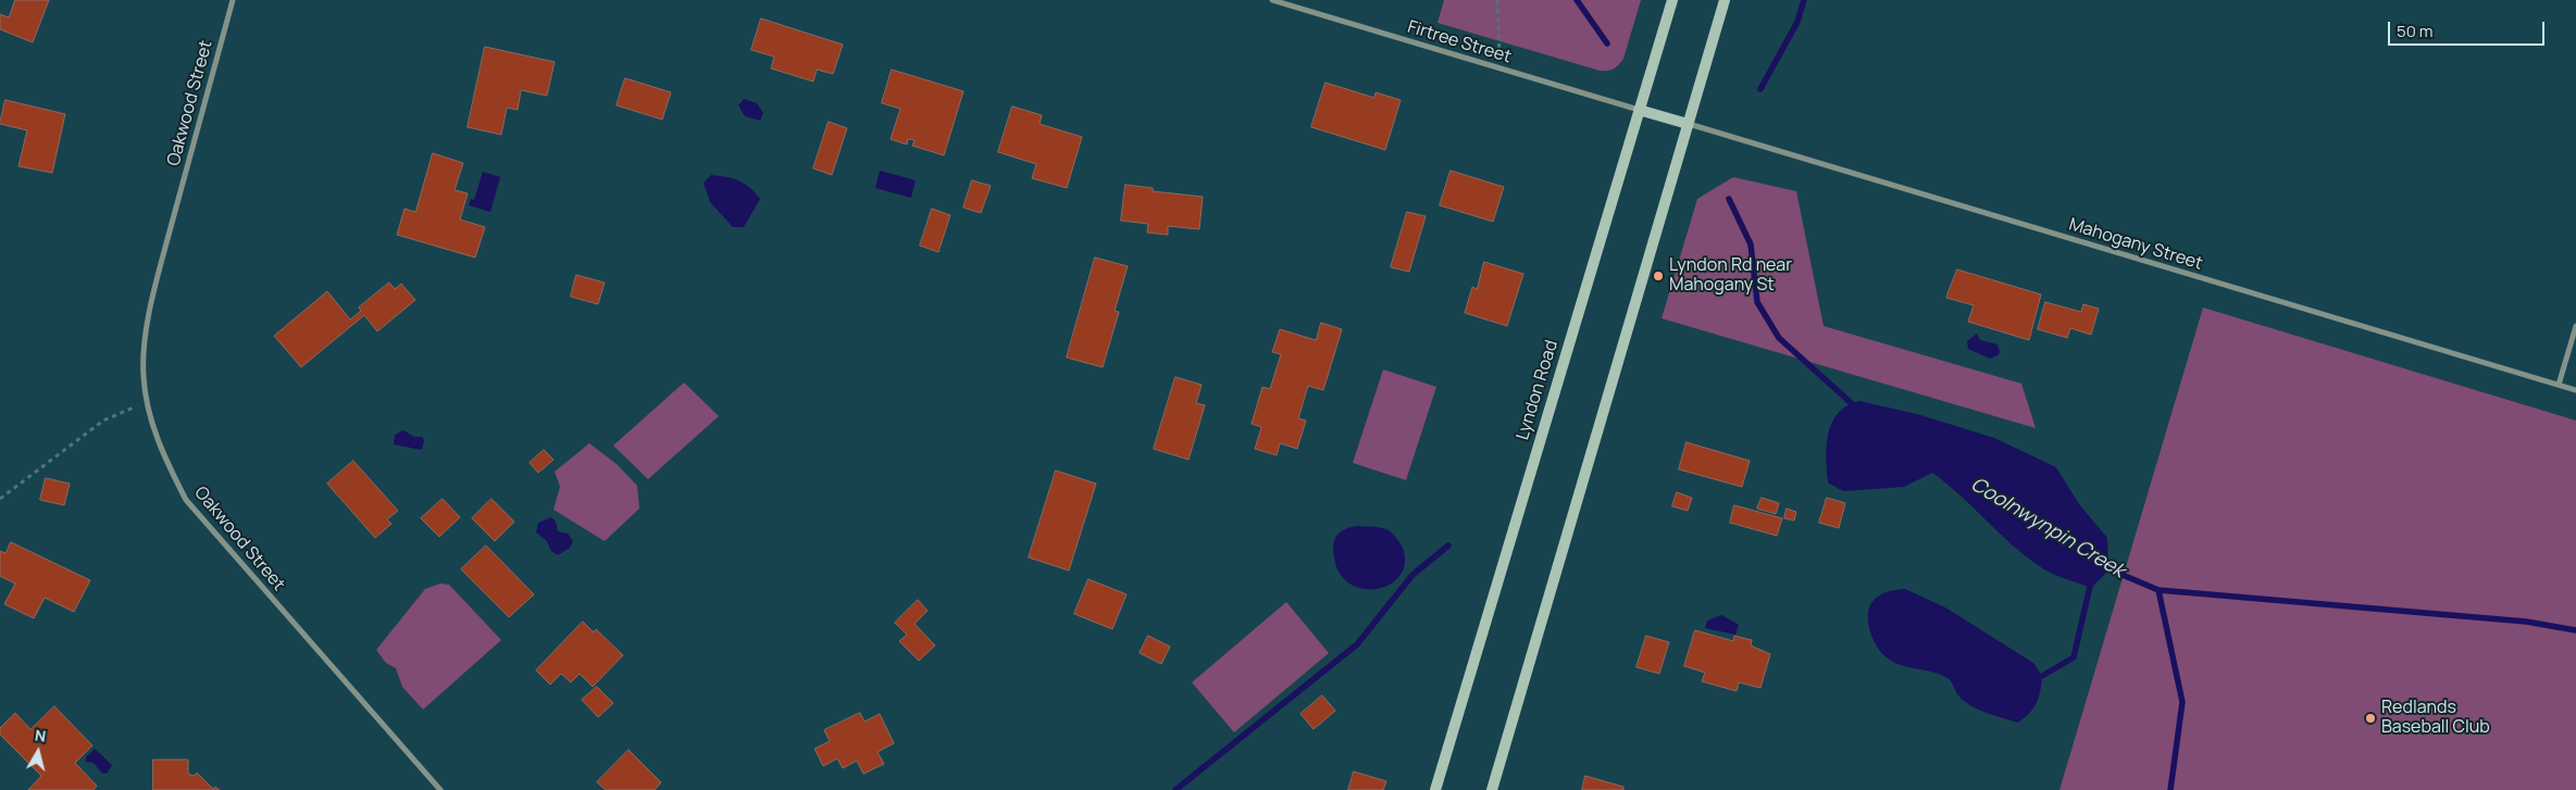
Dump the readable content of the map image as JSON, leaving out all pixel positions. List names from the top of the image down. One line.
{"streets":{"main road":["Lyndon Road"],"street":["Firtree Street","Oakwood Street","Mahogany Street"]},"crossings":[["Firtree Street","Lyndon Road"]],"water":["Coolnwynpin Creek"],"places":["Lyndon Rd near Mahogany St","Redlands Baseball Club"],"scale_bar":"50 m","north":"top"}
